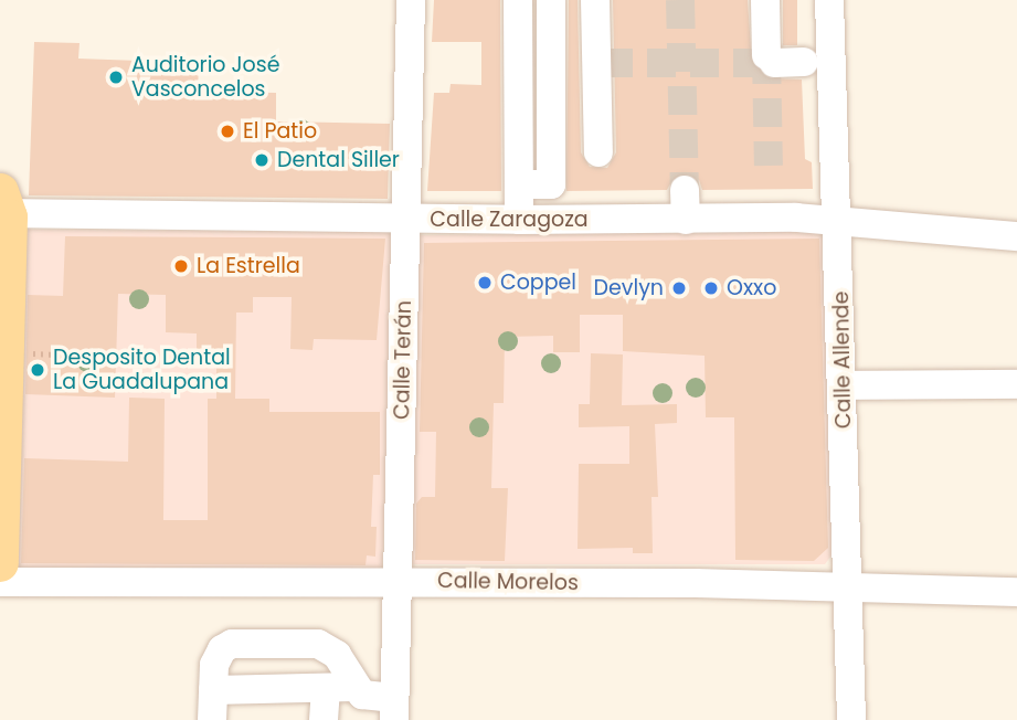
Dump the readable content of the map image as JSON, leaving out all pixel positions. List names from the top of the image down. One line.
{"streets":{"street":["Calle Zaragoza","Calle Terán","Calle Allende","Calle Morelos"]},"crossings":[["Calle Zaragoza","Calle Terán"],["Calle Zaragoza","Calle Allende"],["Calle Terán","Calle Morelos"],["Calle Allende","Calle Morelos"]],"places":["Auditorio José Vasconcelos","El Patio","Dental Siller","La Estrella","Coppel","Devlyn","Oxxo","Desposito Dental La Guadalupana"]}
